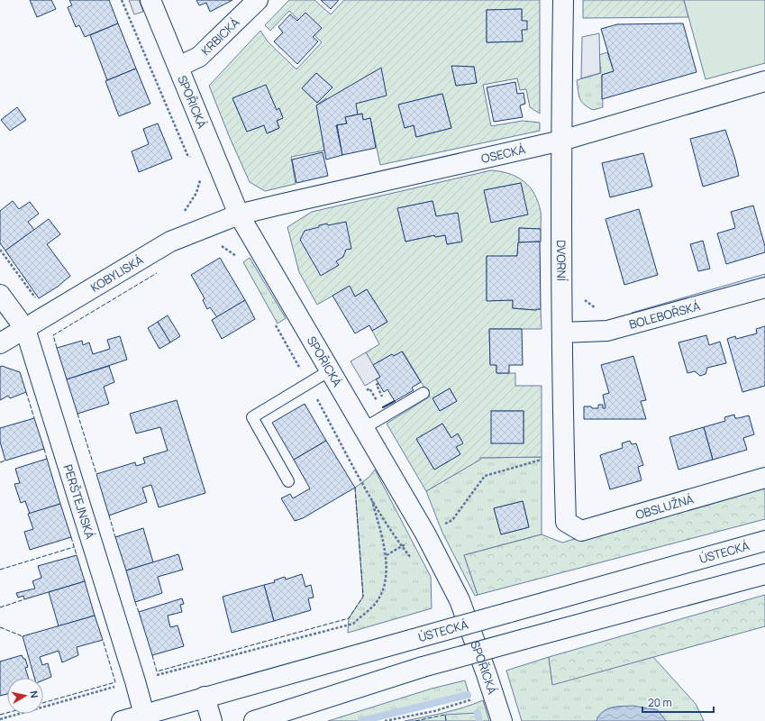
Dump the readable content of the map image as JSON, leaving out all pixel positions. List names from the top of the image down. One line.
{"streets":{"street":["KRBICKÁ","SPOŘICKÁ","OSECKÁ","DVORNÍ","KOBYLISKÁ","BOLEBOŘSKÁ","PERŠTEJNSKÁ","OBSLUŽNÁ","ÚSTECKÁ"]},"crossings":[["KRBICKÁ","SPOŘICKÁ"],["SPOŘICKÁ","OSECKÁ"],["SPOŘICKÁ","KOBYLISKÁ"],["OSECKÁ","DVORNÍ"],["OSECKÁ","KOBYLISKÁ"],["DVORNÍ","BOLEBOŘSKÁ"],["DVORNÍ","OBSLUŽNÁ"],["KOBYLISKÁ","PERŠTEJNSKÁ"],["PERŠTEJNSKÁ","ÚSTECKÁ"]],"scale_bar":"20 m","north":"right"}
